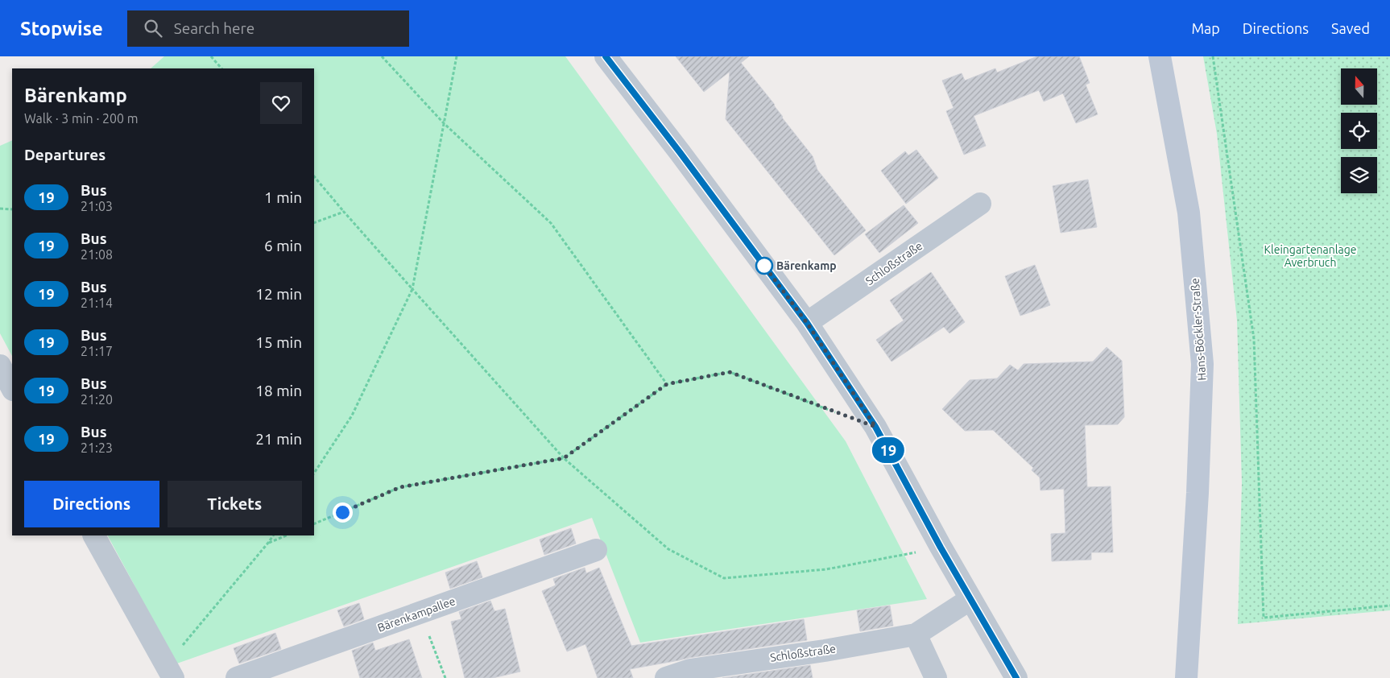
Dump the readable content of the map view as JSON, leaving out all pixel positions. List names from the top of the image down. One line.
{"streets":{"main road":["Hans-Böckler-Straße"],"street":["Schloßstraße","Bärenkampallee"]},"parks":["Kleingartenanlage Averbruch"],"places":["Bärenkamp"],"lines":["bus line 19"],"north":"top","page":{"header":"Stopwise","search":"Search here","nav":["Map","Directions","Saved"],"on_map":"19","heading":[["Bärenkamp","Walk · 3 min · 200 m"],"Departures"],"list":[{"mark":"19","name":"Bus","note":"21:03","value":"1 min"},{"mark":"19","name":"Bus","note":"21:08","value":"6 min"},{"mark":"19","name":"Bus","note":"21:14","value":"12 min"},{"mark":"19","name":"Bus","note":"21:17","value":"15 min"},{"mark":"19","name":"Bus","note":"21:20","value":"18 min"},{"mark":"19","name":"Bus","note":"21:23","value":"21 min"}],"buttons":["Directions","Tickets"]}}
